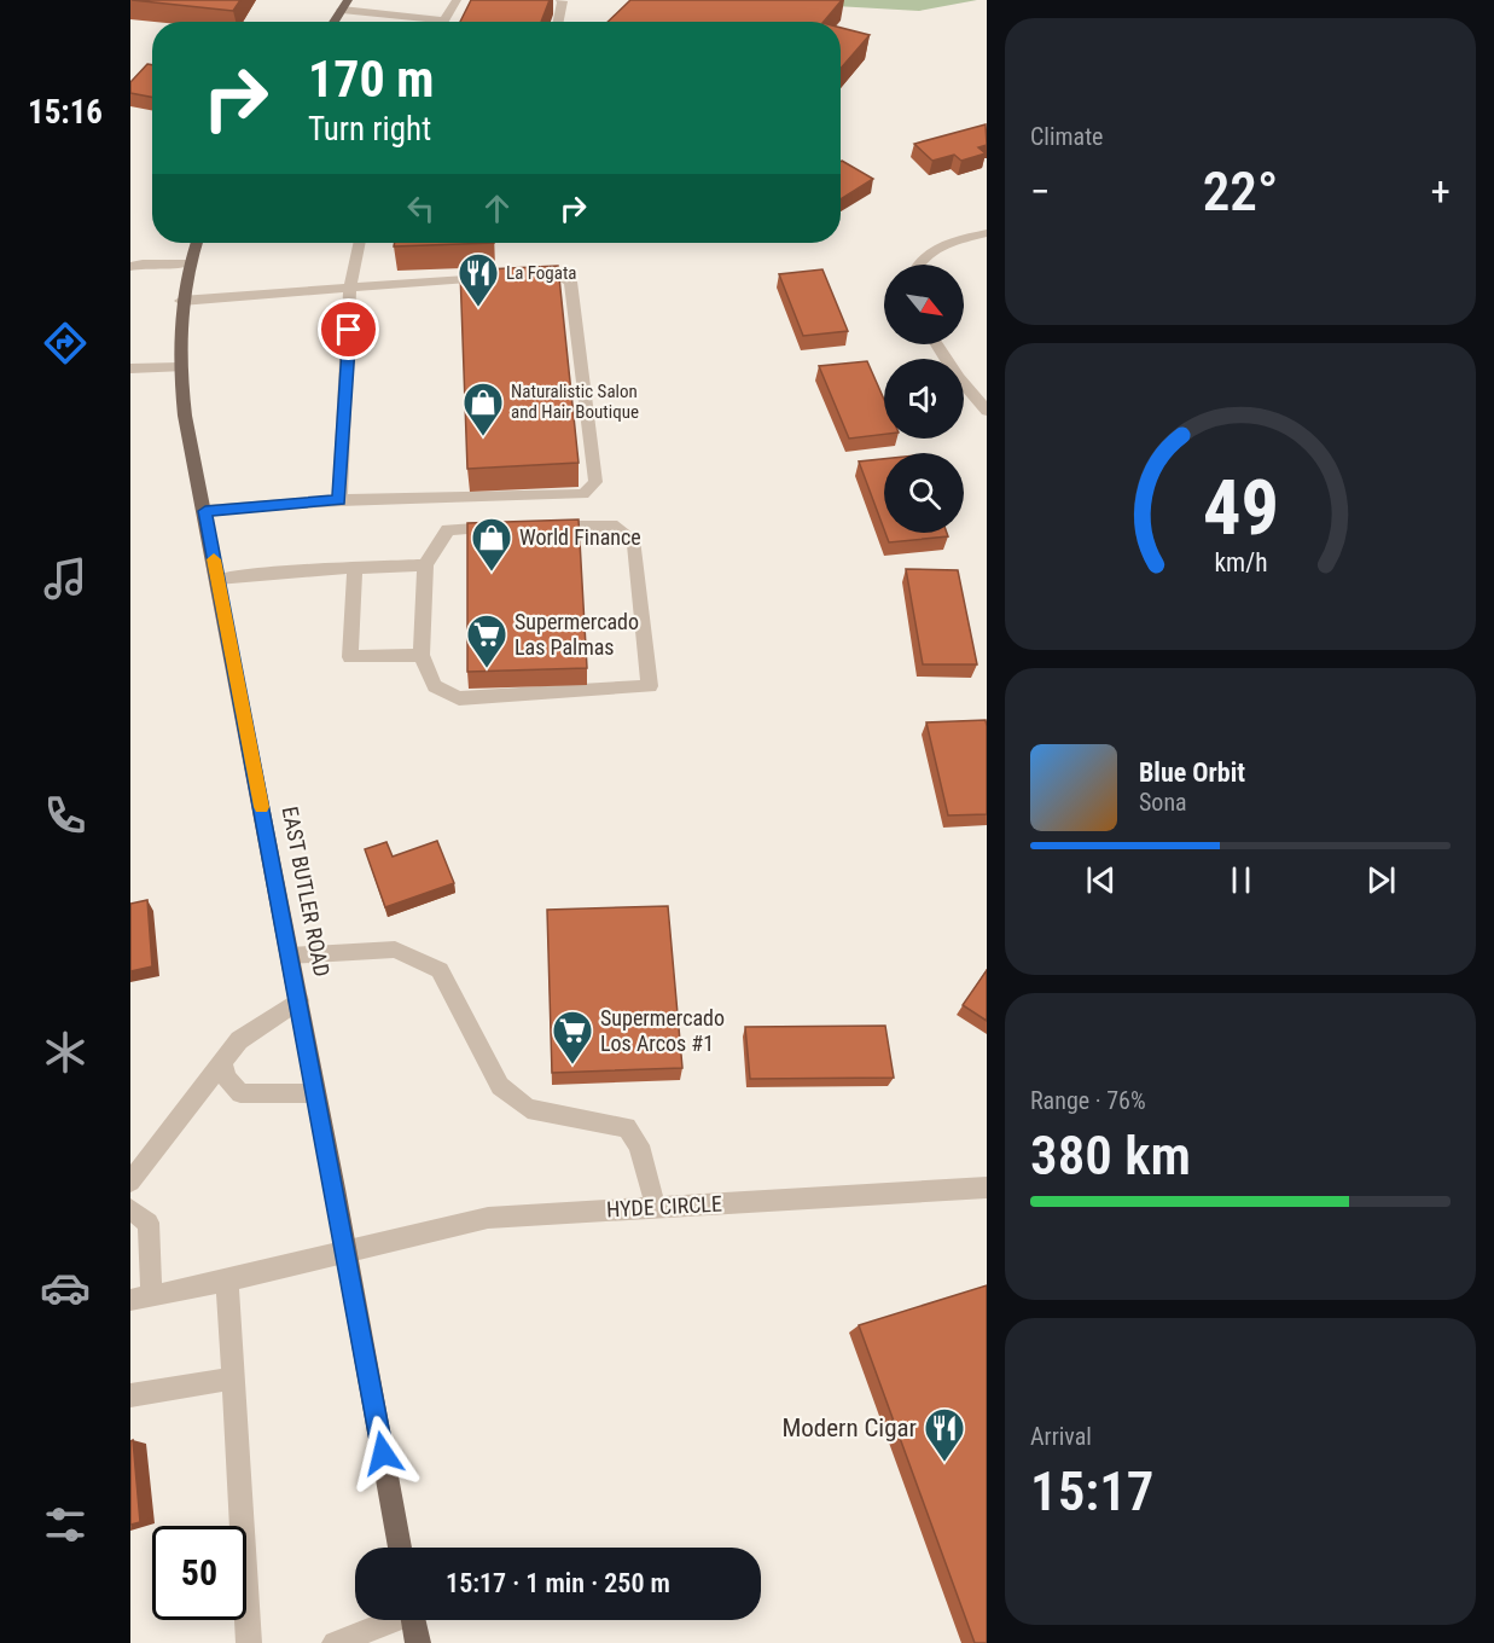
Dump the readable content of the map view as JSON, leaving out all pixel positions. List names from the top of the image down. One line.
{"streets":{"main road":["EAST BUTLER ROAD"],"street":["HYDE CIRCLE"]},"crossings":[["EAST BUTLER ROAD","HYDE CIRCLE"]],"places":{"restaurant":["La Fogata","Modern Cigar"],"shop":["Naturalistic Salon and Hair Boutique","World Finance"],"supermarket":["Supermercado Las Palmas","Supermercado Los Arcos #1"]},"north":"bottom right","page":{"tabs":"15:16","tile":["Climate",["Range · 76%","380 km"],["Arrival","15:17"]],"turn":["170 m","Turn right"],"heat":["−","22°","+"],"song":["Blue Orbit","Sona"],"limit":"50","trip":"15:17 · 1 min · 250 m","gauge":["49","km/h"]}}
